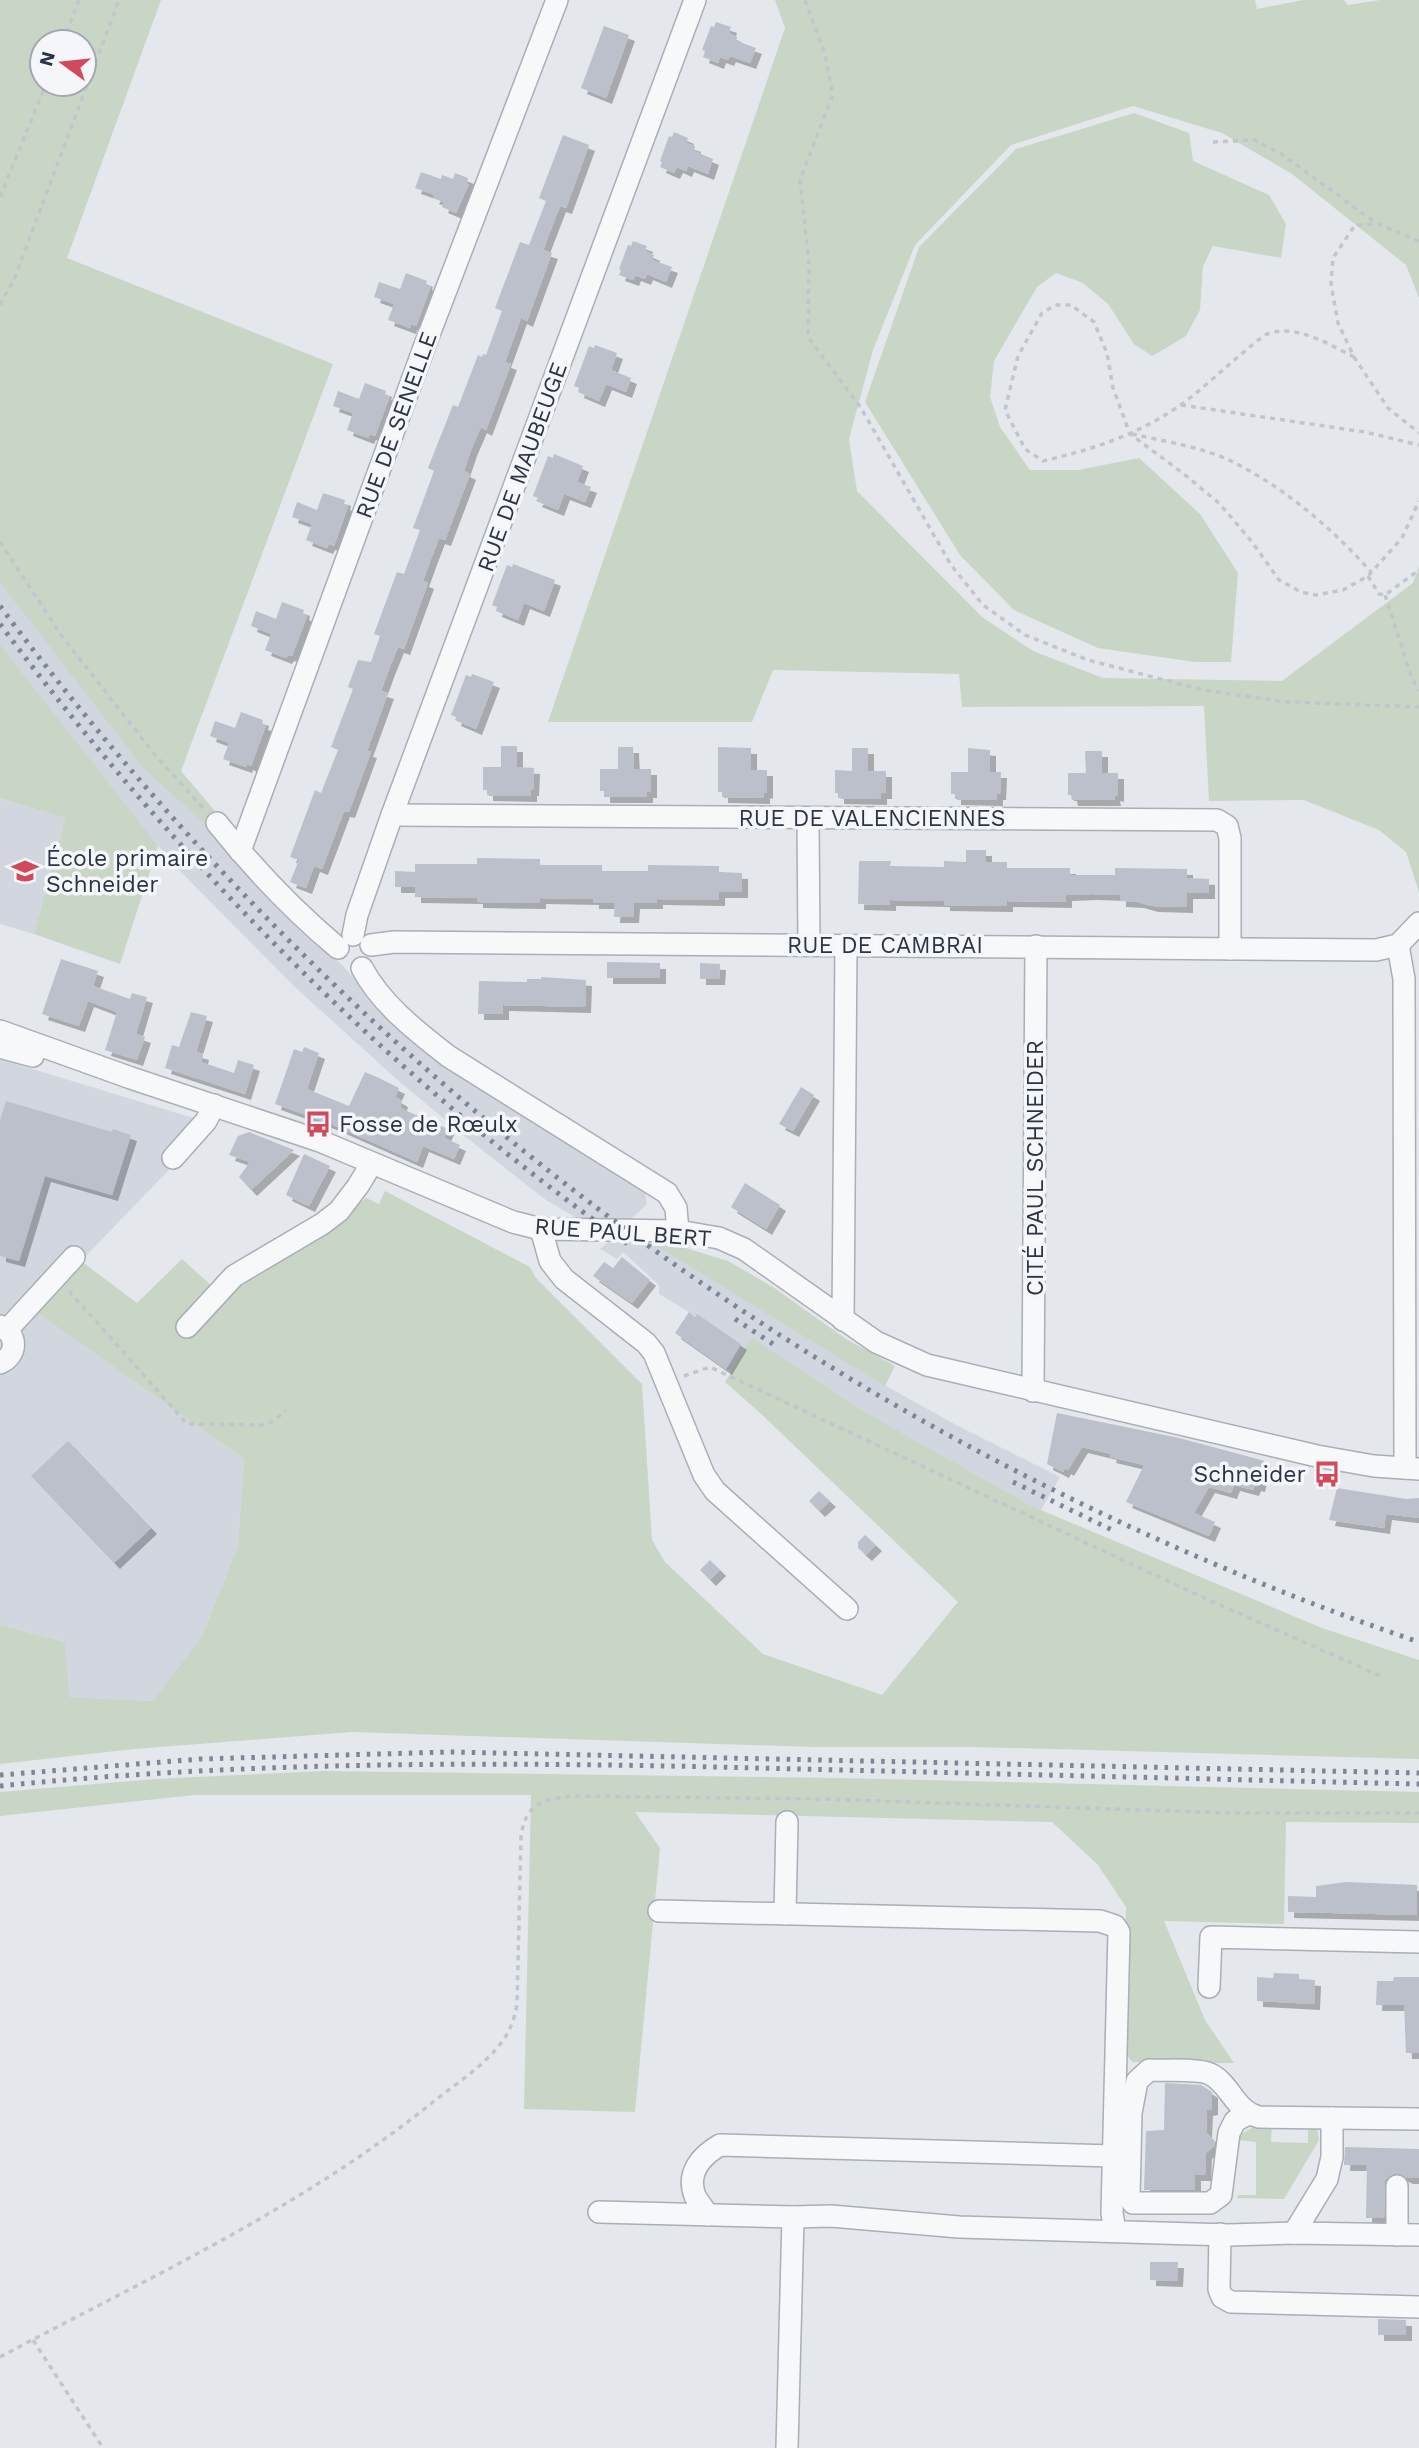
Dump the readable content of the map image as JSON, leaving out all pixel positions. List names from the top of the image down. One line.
{"streets":{"street":["RUE DE SENELLE","RUE DE MAUBEUGE","RUE DE VALENCIENNES","RUE DE CAMBRAI","CITÉ PAUL SCHNEIDER","RUE PAUL BERT"]},"crossings":[["RUE DE MAUBEUGE","RUE DE VALENCIENNES"],["RUE DE MAUBEUGE","RUE DE CAMBRAI"],["RUE DE VALENCIENNES","RUE DE CAMBRAI"],["RUE DE CAMBRAI","CITÉ PAUL SCHNEIDER"],["CITÉ PAUL SCHNEIDER","RUE PAUL BERT"]],"places":{"school or university":["École primaire Schneider"],"bus stop":["Fosse de Rœulx","Schneider"]},"north":"left"}
